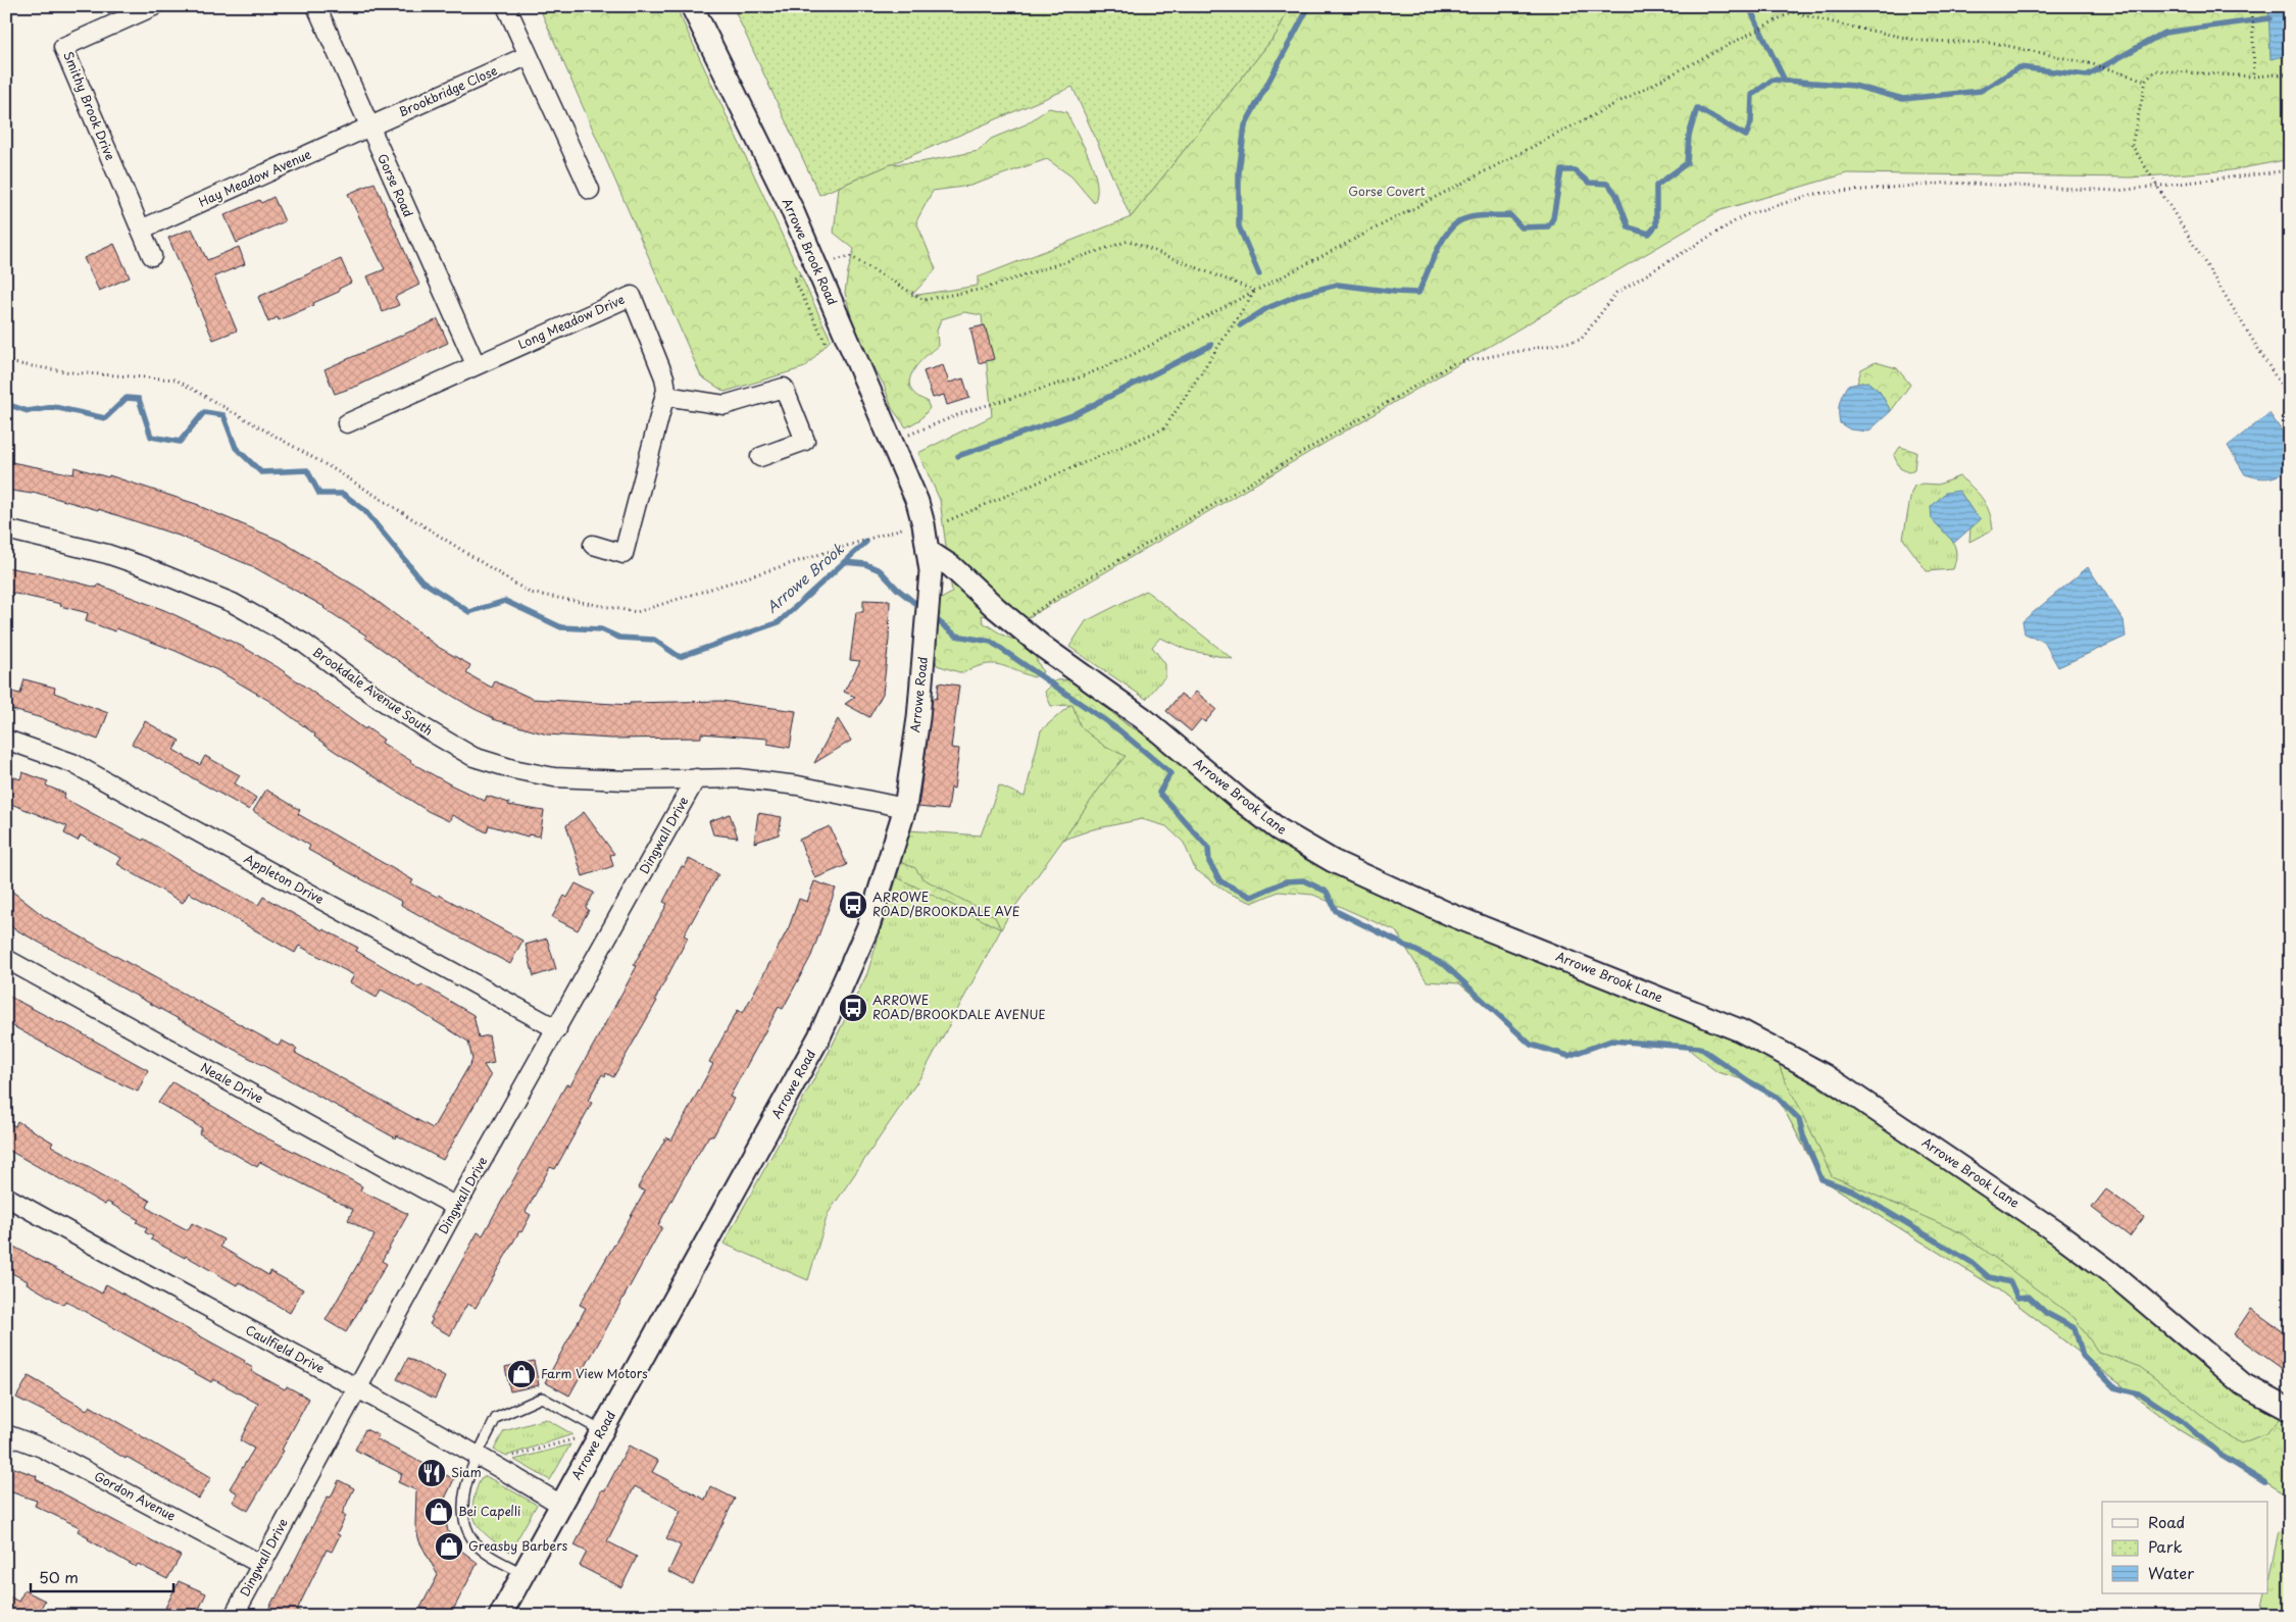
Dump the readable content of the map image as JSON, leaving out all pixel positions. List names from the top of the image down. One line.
{"streets":{"street":["Brookbridge Close","Smithy Brook Drive","Hay Meadow Avenue","Gorse Road","Arrowe Brook Road","Long Meadow Drive","Brookdale Avenue South","Arrowe Road","Arrowe Brook Lane","Dingwall Drive","Appleton Drive","Neale Drive","Caulfield Drive","Gordon Avenue"]},"crossings":[["Brookbridge Close","Hay Meadow Avenue"],["Brookbridge Close","Gorse Road"],["Smithy Brook Drive","Hay Meadow Avenue"],["Hay Meadow Avenue","Gorse Road"],["Gorse Road","Long Meadow Drive"],["Arrowe Brook Road","Arrowe Road"],["Brookdale Avenue South","Arrowe Road"],["Brookdale Avenue South","Dingwall Drive"],["Arrowe Road","Arrowe Brook Lane"],["Arrowe Road","Caulfield Drive"],["Dingwall Drive","Appleton Drive"],["Dingwall Drive","Neale Drive"],["Dingwall Drive","Caulfield Drive"],["Dingwall Drive","Gordon Avenue"]],"water":["Arrowe Brook"],"parks":["Gorse Covert"],"places":{"bus stop":["ARROWE ROAD/BROOKDALE AVE","ARROWE ROAD/BROOKDALE AVENUE"],"shop":["Farm View Motors","Bei Capelli","Greasby Barbers"],"restaurant":["Siam"]},"legend":["Road","Park","Water"],"scale_bar":"50 m"}
